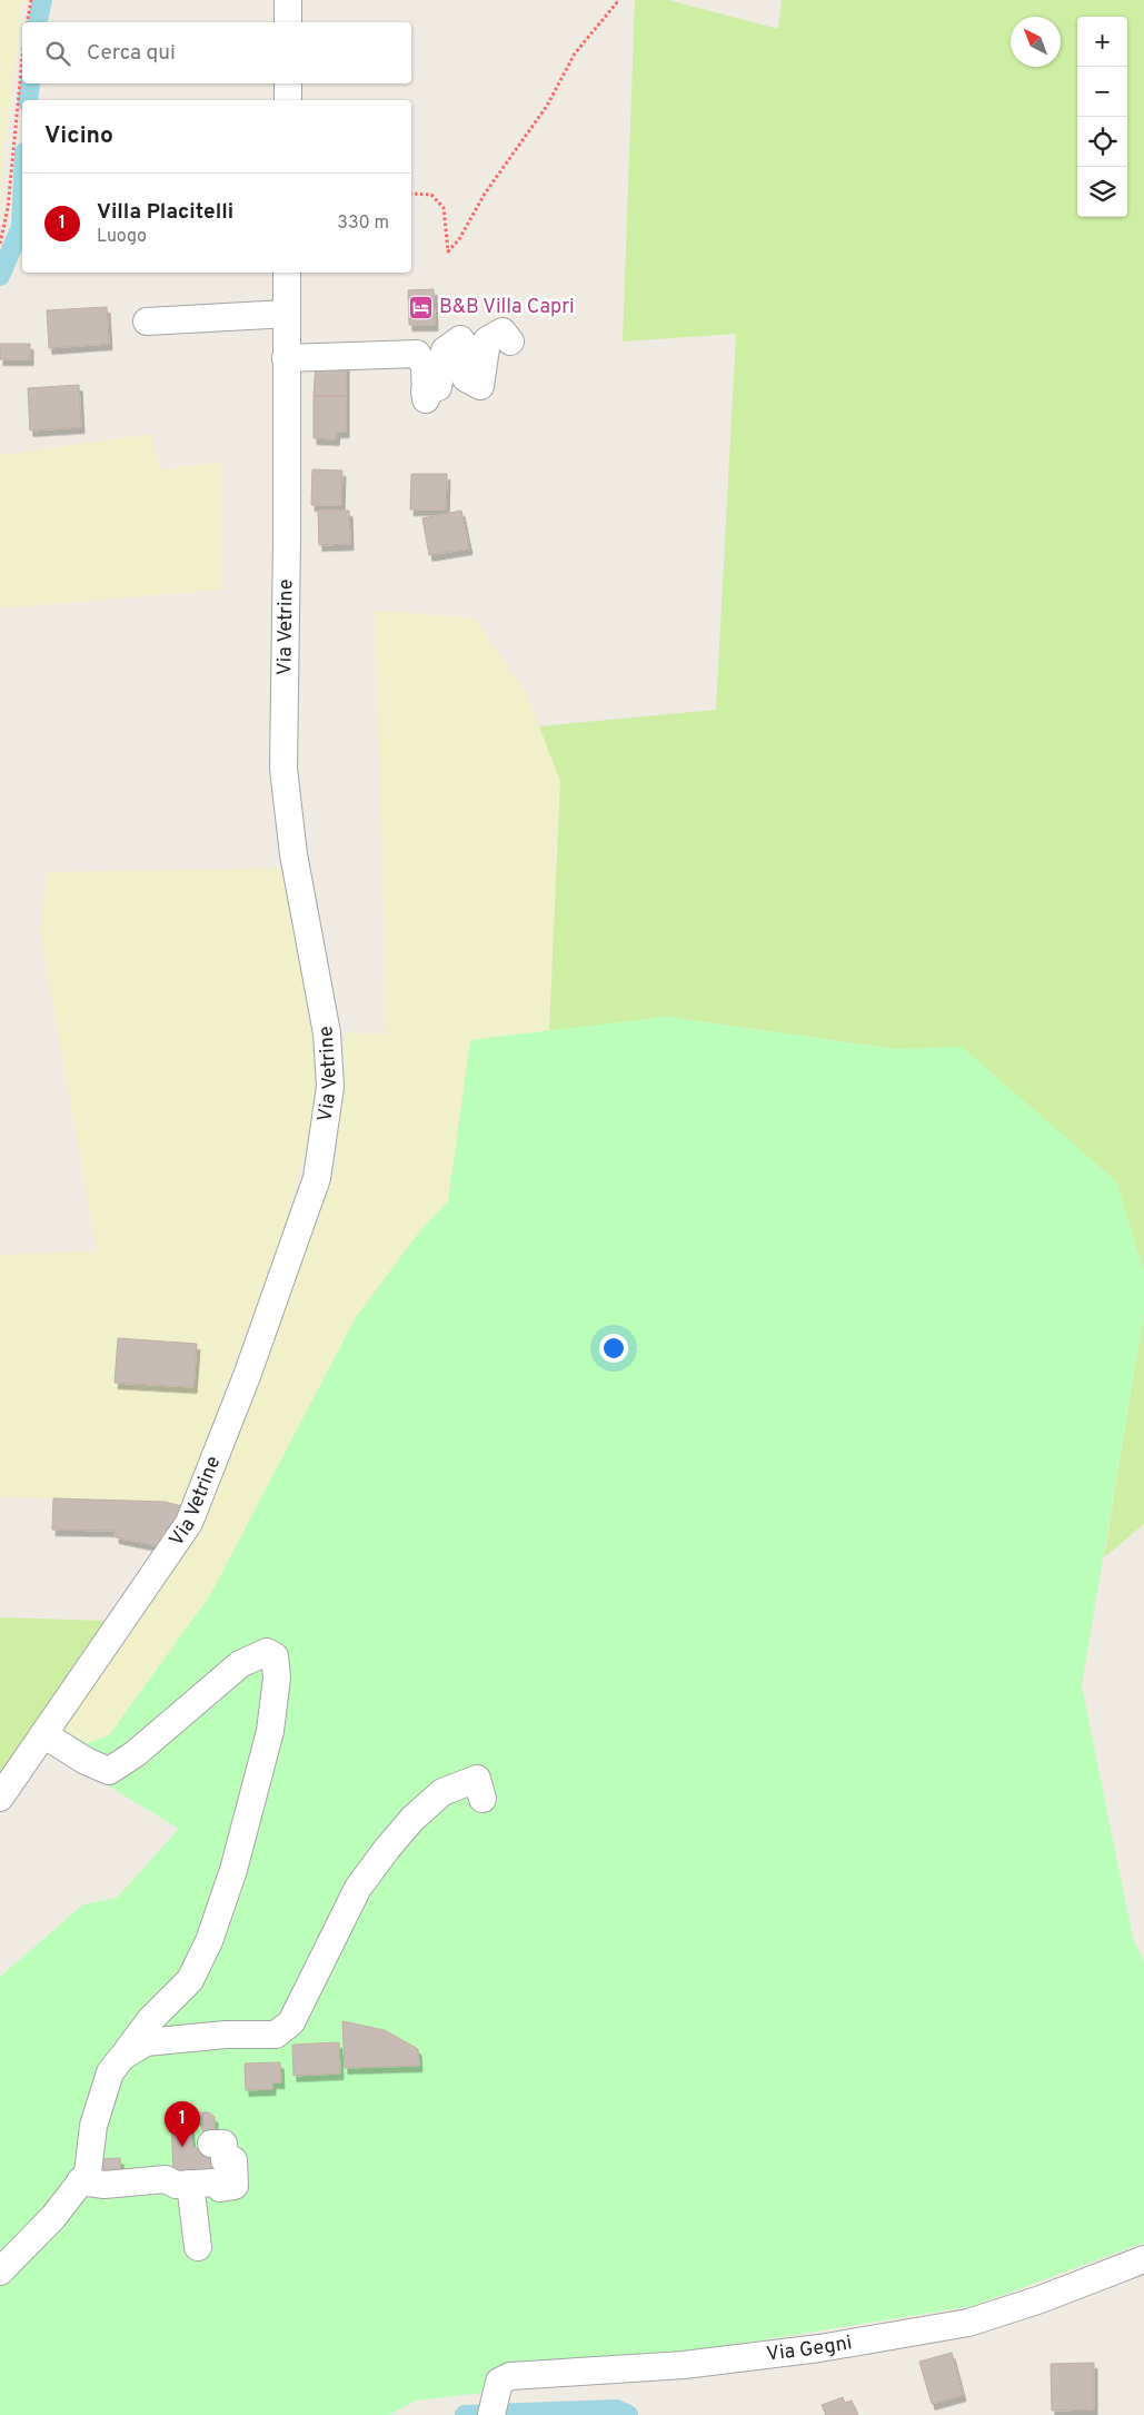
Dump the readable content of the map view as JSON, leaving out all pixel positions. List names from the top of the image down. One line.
{"streets":{"street":["Via Vetrine","Via Gegni"]},"places":{"hotel":["B&B Villa Capri"]},"north":"top left","page":{"map_buttons":["+","−"],"search":"Cerca qui","heading":"Vicino","list":[{"mark":"1","name":"Villa Placitelli","note":"Luogo","value":"330 m"}],"pins":"1"}}
